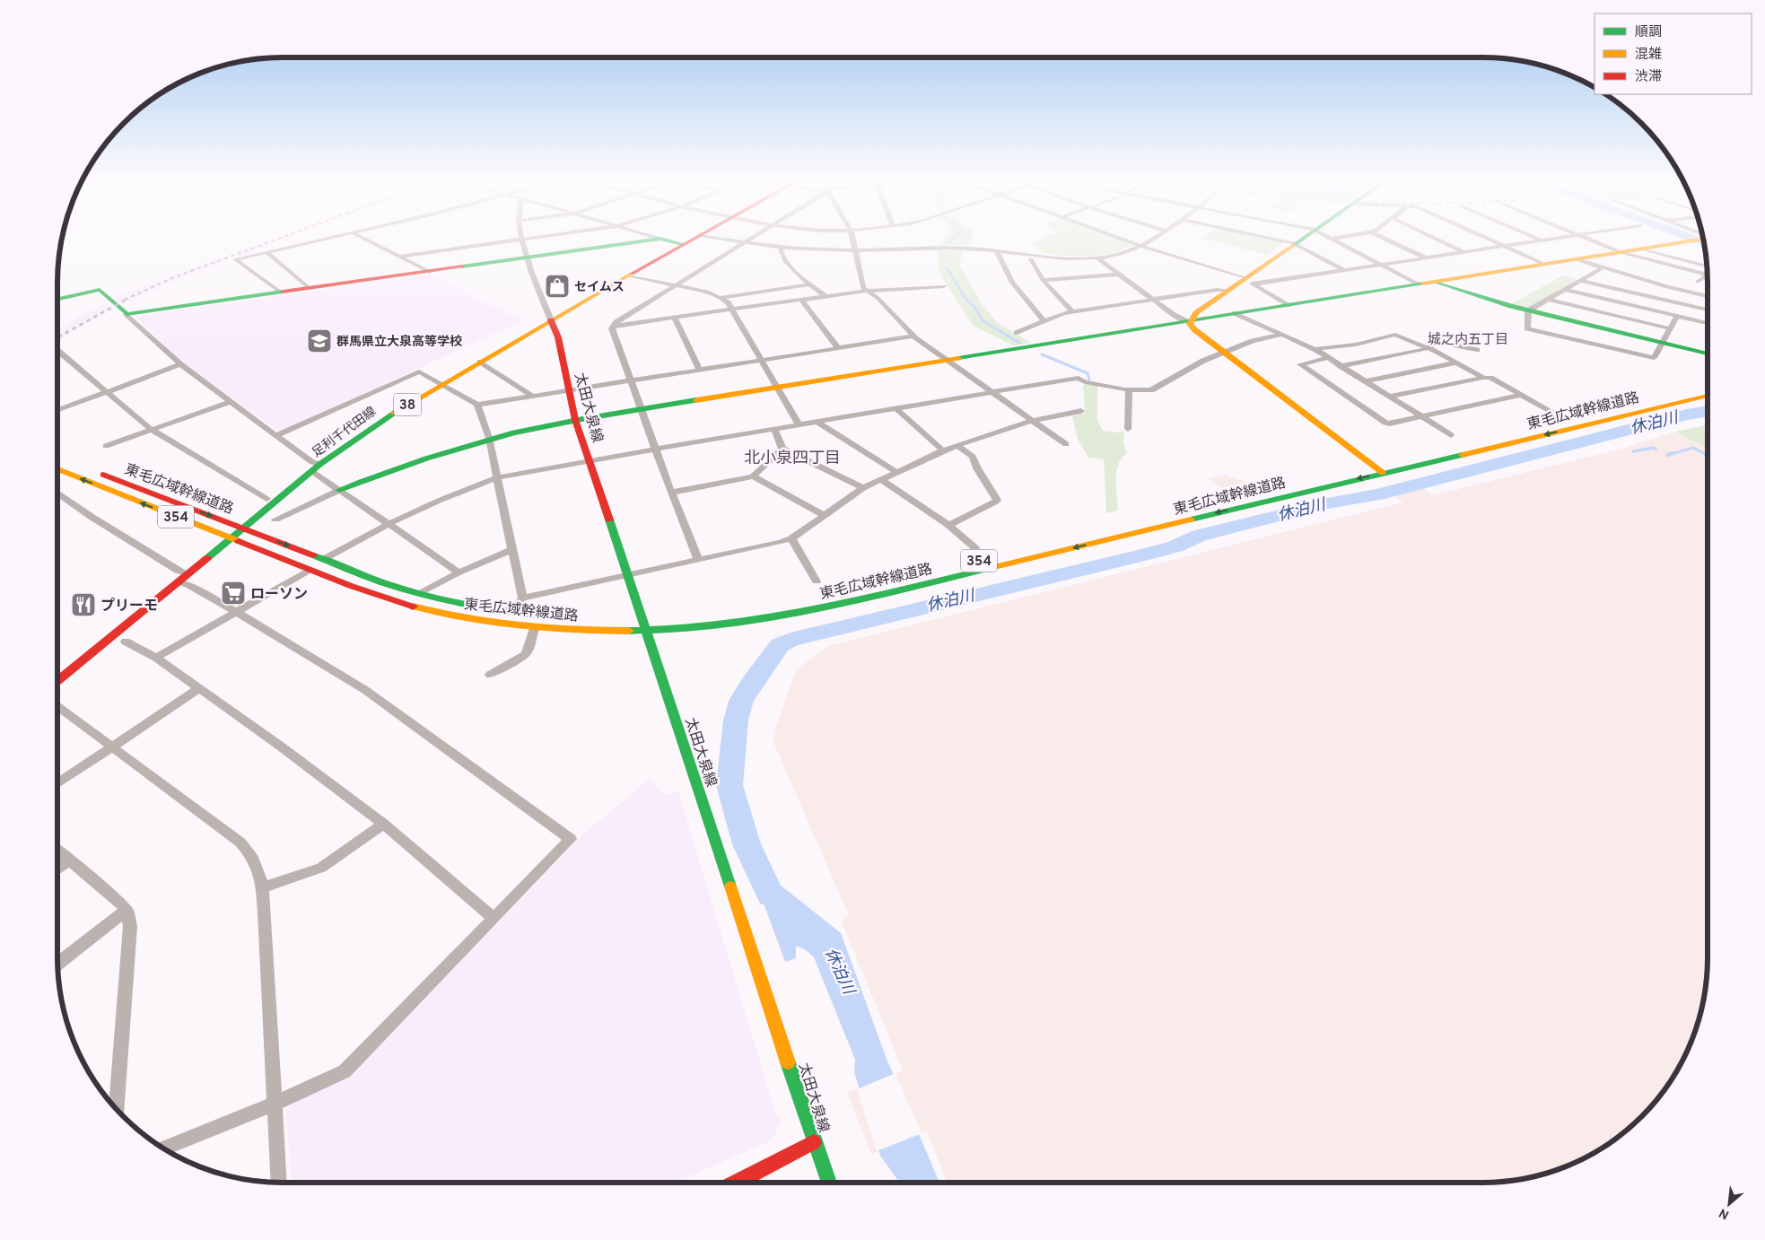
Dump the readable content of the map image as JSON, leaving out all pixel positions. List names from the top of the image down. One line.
{"streets":{"main road":["38","太田大泉線","東毛広域幹線道路","足利千代田線","354"]},"crossings":[["太田大泉線","東毛広域幹線道路"],["太田大泉線","足利千代田線"],["東毛広域幹線道路","足利千代田線"]],"districts":["城之内五丁目","北小泉四丁目"],"water":["休泊川"],"places":{"shop":["セイムス"],"school or university":["群馬県立大泉高等学校"],"supermarket":["ローソン"],"restaurant":["プリーモ"]},"legend":["順調","混雑","渋滞"],"north":"bottom left"}
